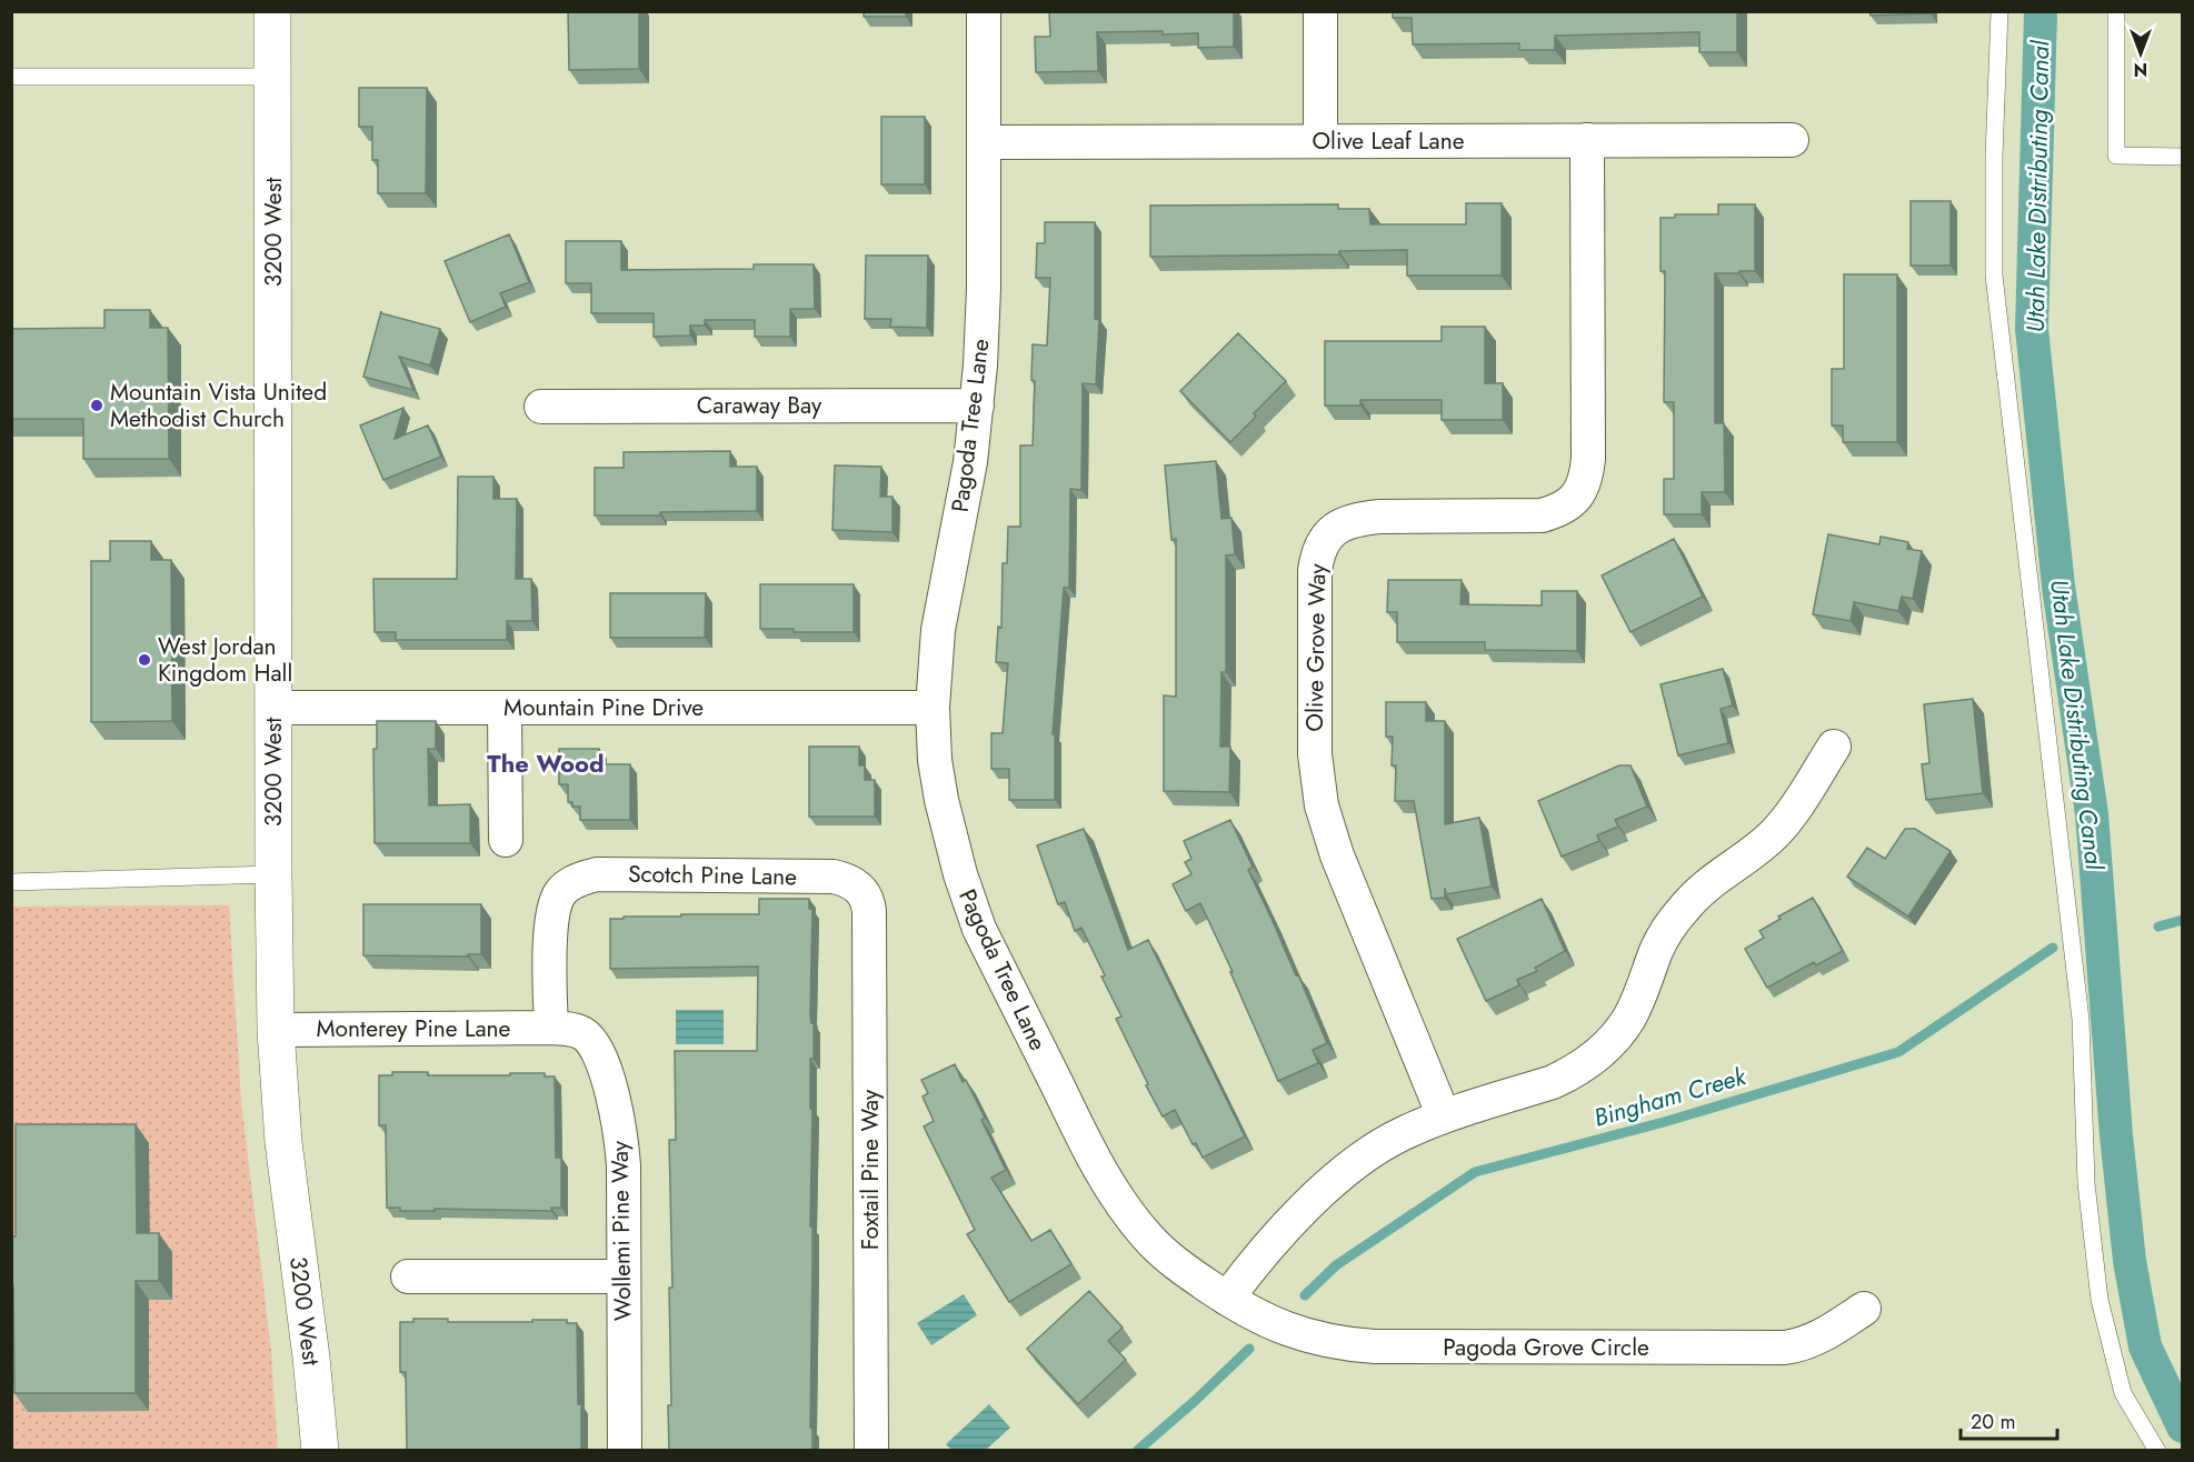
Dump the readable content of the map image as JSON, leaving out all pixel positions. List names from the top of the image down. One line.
{"streets":{"street":["Olive Leaf Lane","3200 West","Caraway Bay","Pagoda Tree Lane","Olive Grove Way","Mountain Pine Drive","Scotch Pine Lane","Monterey Pine Lane","Foxtail Pine Way","Wollemi Pine Way","Pagoda Grove Circle"]},"crossings":[["Olive Leaf Lane","Pagoda Tree Lane"],["Olive Leaf Lane","Olive Grove Way"],["3200 West","Mountain Pine Drive"],["3200 West","Monterey Pine Lane"],["Caraway Bay","Pagoda Tree Lane"],["Pagoda Tree Lane","Mountain Pine Drive"],["Pagoda Tree Lane","Pagoda Grove Circle"],["Scotch Pine Lane","Monterey Pine Lane"],["Scotch Pine Lane","Foxtail Pine Way"],["Scotch Pine Lane","Wollemi Pine Way"],["Monterey Pine Lane","Wollemi Pine Way"]],"districts":["The Wood"],"water":["Utah Lake Distributing Canal","Bingham Creek"],"places":["Mountain Vista United Methodist Church","West Jordan Kingdom Hall"],"scale_bar":"20 m","north":"bottom"}
